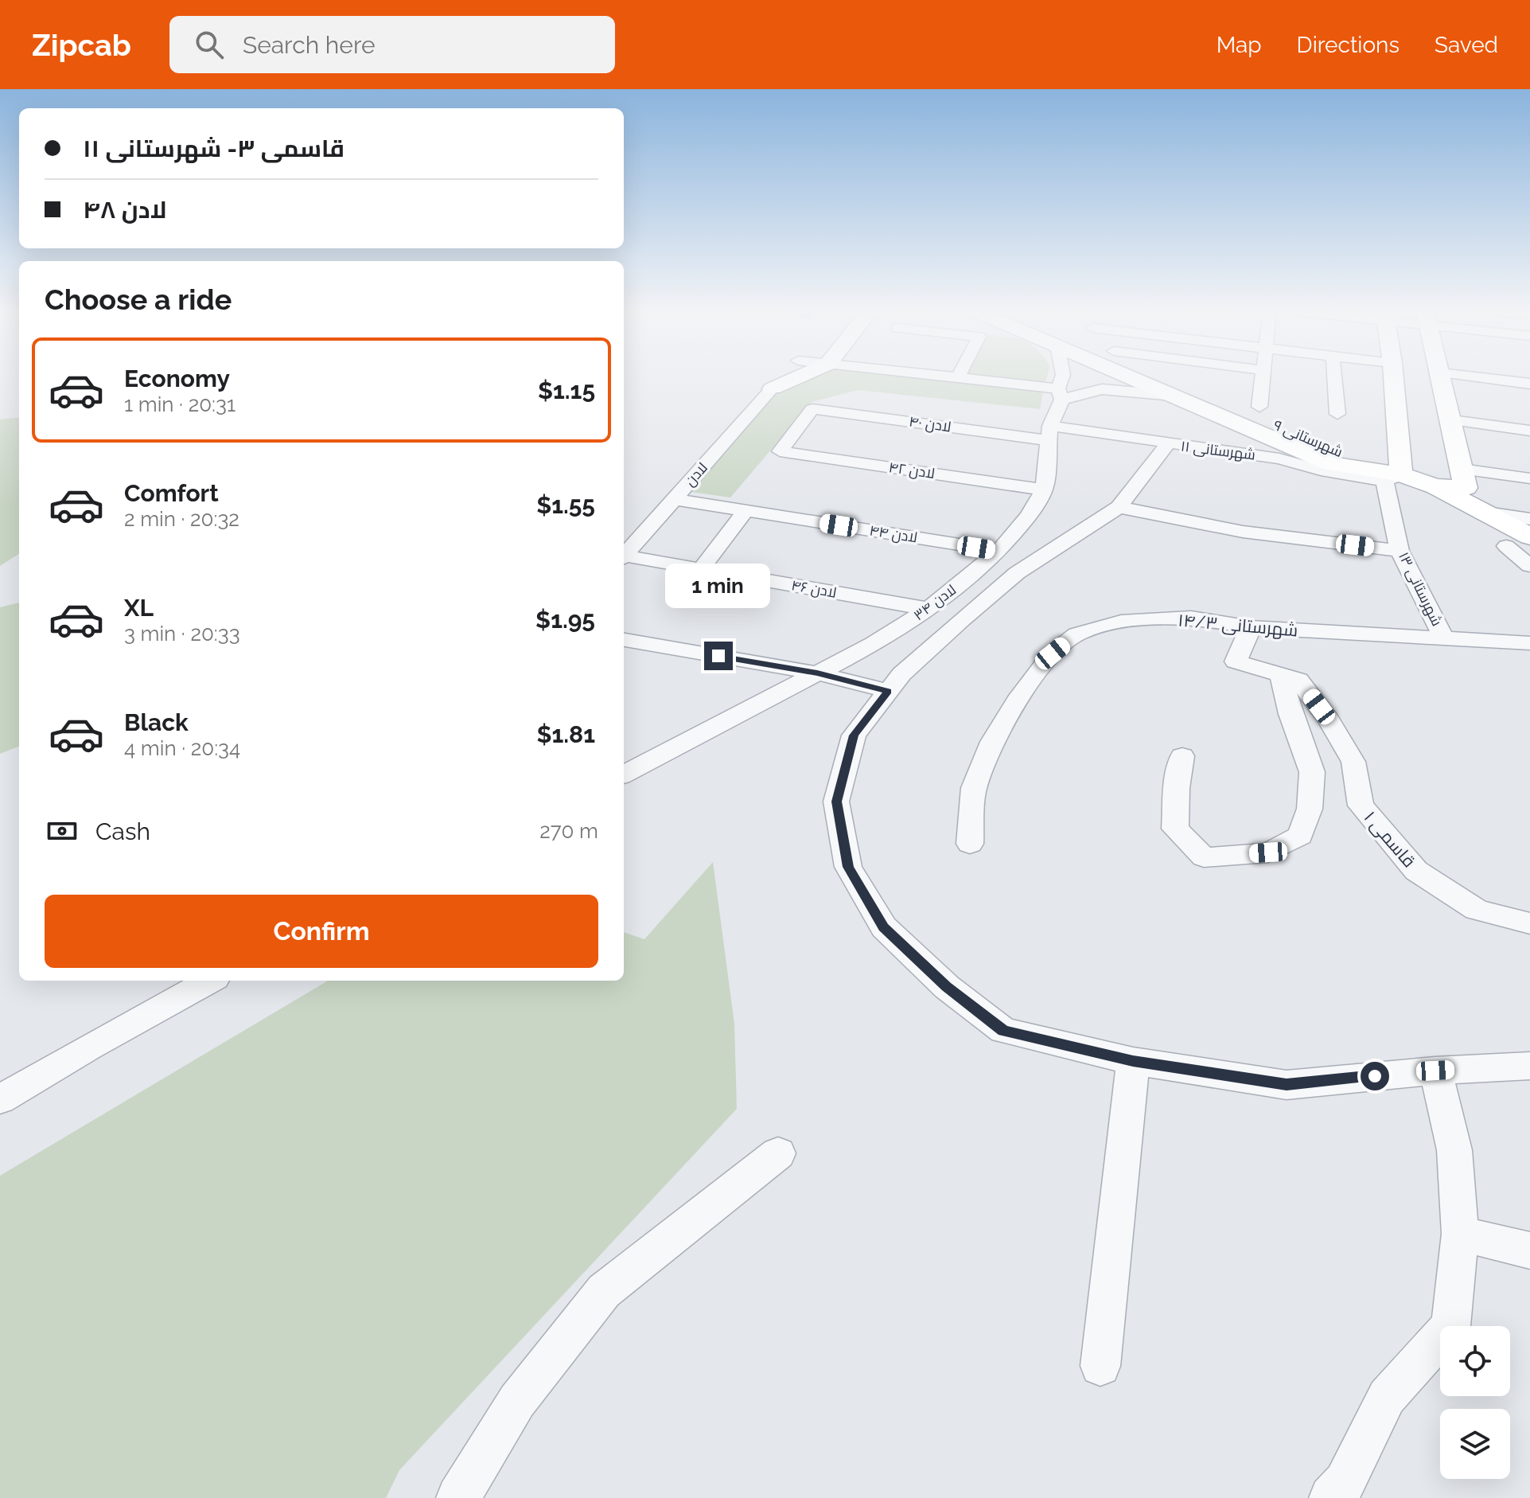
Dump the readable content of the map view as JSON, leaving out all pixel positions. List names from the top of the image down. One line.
{"streets":{"street":["لادن ۴۰","شهرستانی ۹","شهرستانی ۱۱","لادن ۴۲","لادن","لادن ۴۴","لادن ۴۶","شهرستانی ۱۳","لادن ۳۴","شهرستانی ۱۴/۳","قاسمی ۱"]},"crossings":[["لادن ۴۰","شهرستانی ۱۱"],["لادن ۴۰","لادن ۴۲"],["لادن ۴۰","لادن ۳۴"],["شهرستانی ۹","شهرستانی ۱۱"],["شهرستانی ۹","شهرستانی ۱۳"],["شهرستانی ۱۱","شهرستانی ۱۳"],["شهرستانی ۱۱","لادن ۳۴"],["لادن ۴۲","لادن ۳۴"],["لادن","لادن ۴۴"],["لادن ۴۴","لادن ۳۴"],["لادن ۴۶","لادن ۳۴"],["شهرستانی ۱۳","شهرستانی ۱۴/۳"],["شهرستانی ۱۴/۳","قاسمی ۱"]],"page":{"header":"Zipcab","search":"Search here","nav":["Map","Directions","Saved"],"banner":["قاسمی ۳- شهرستانی ۱۱","لادن ۴۸"],"heading":"Choose a ride","list":[{"name":"Economy","note":"1 min · 20:31","value":"$1.15"},{"name":"Comfort","note":"2 min · 20:32","value":"$1.55"},{"name":"XL","note":"3 min · 20:33","value":"$1.95"},{"name":"Black","note":"4 min · 20:34","value":"$1.81"}],"bubble":"1 min","pay":["Cash","270 m"],"buttons":"Confirm"}}
